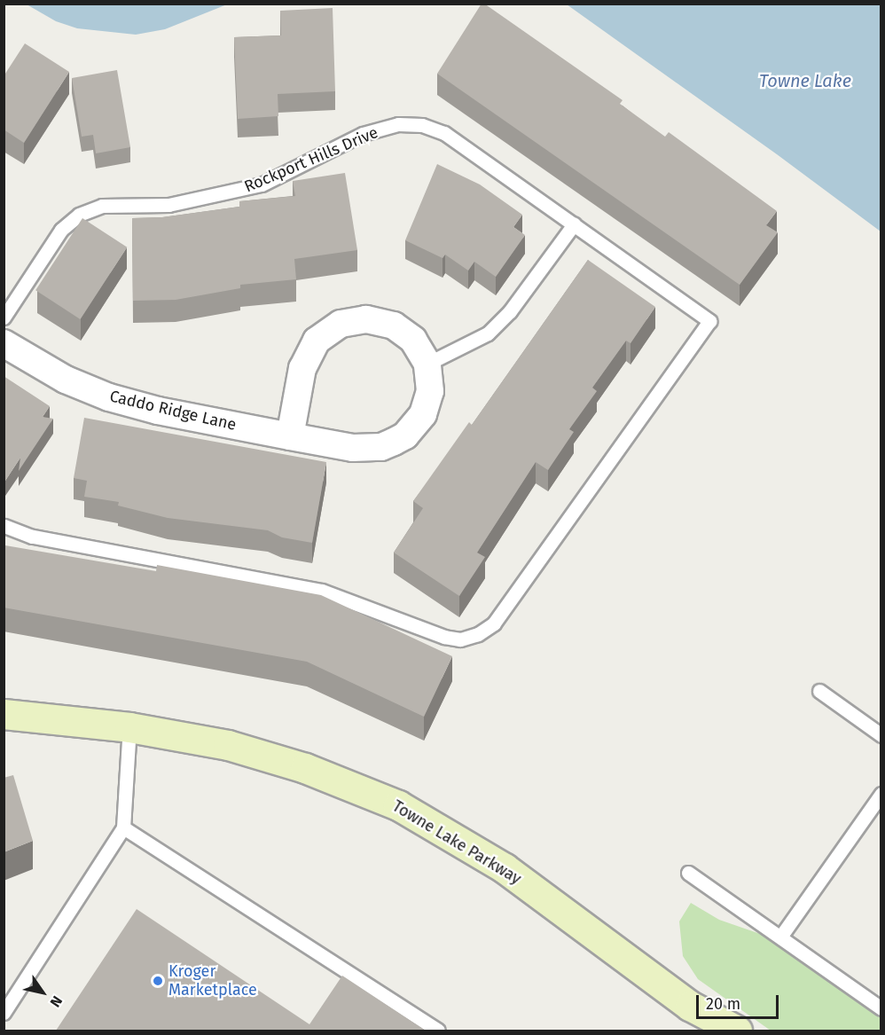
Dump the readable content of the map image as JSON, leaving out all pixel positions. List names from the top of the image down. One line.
{"streets":{"street":["Caddo Ridge Lane","Towne Lake Parkway"],"lane":["Rockport Hills Drive"]},"water":["Towne Lake"],"places":["Kroger Marketplace"],"scale_bar":"20 m","north":"bottom right"}
